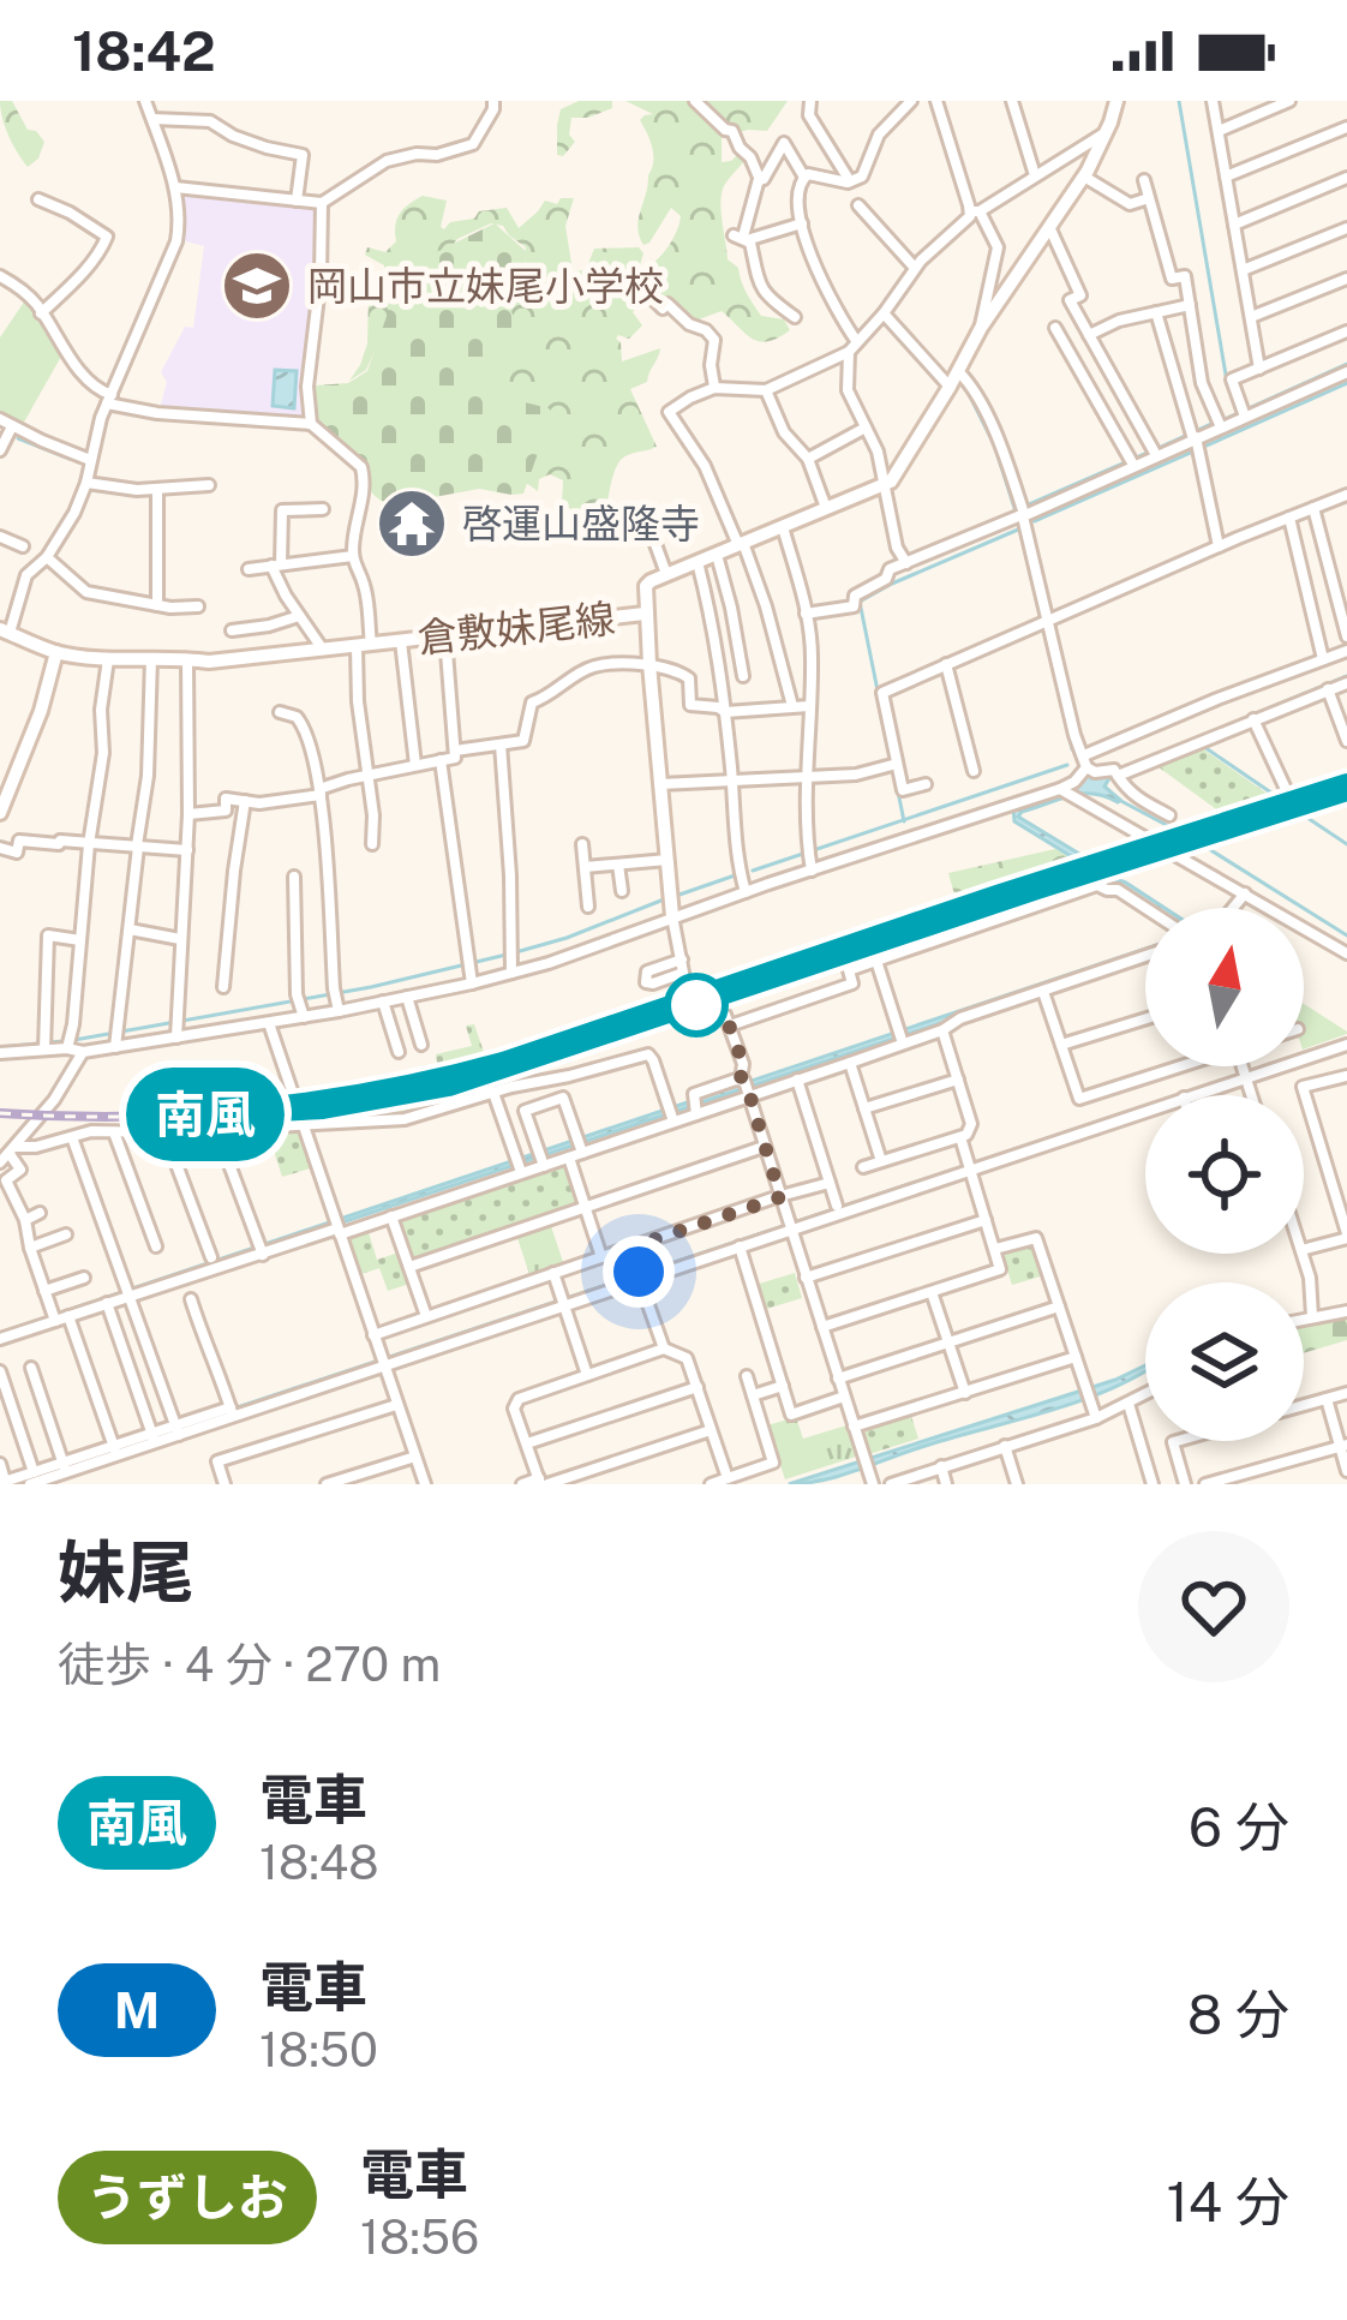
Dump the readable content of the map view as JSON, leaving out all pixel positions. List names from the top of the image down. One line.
{"streets":{"main road":["倉敷妹尾線"]},"places":{"school or university":["岡山市立妹尾小学校"],"temple":["啓運山盛隆寺"]},"north":"top","page":{"status":"18:42","on_map":"南風","heading":["妹尾","徒歩 · 4 分 · 270 m"],"list":[{"mark":"南風","name":"電車","note":"18:48","value":"6 分"},{"mark":"M","name":"電車","note":"18:50","value":"8 分"},{"mark":"うずしお","name":"電車","note":"18:56","value":"14 分"}]}}
